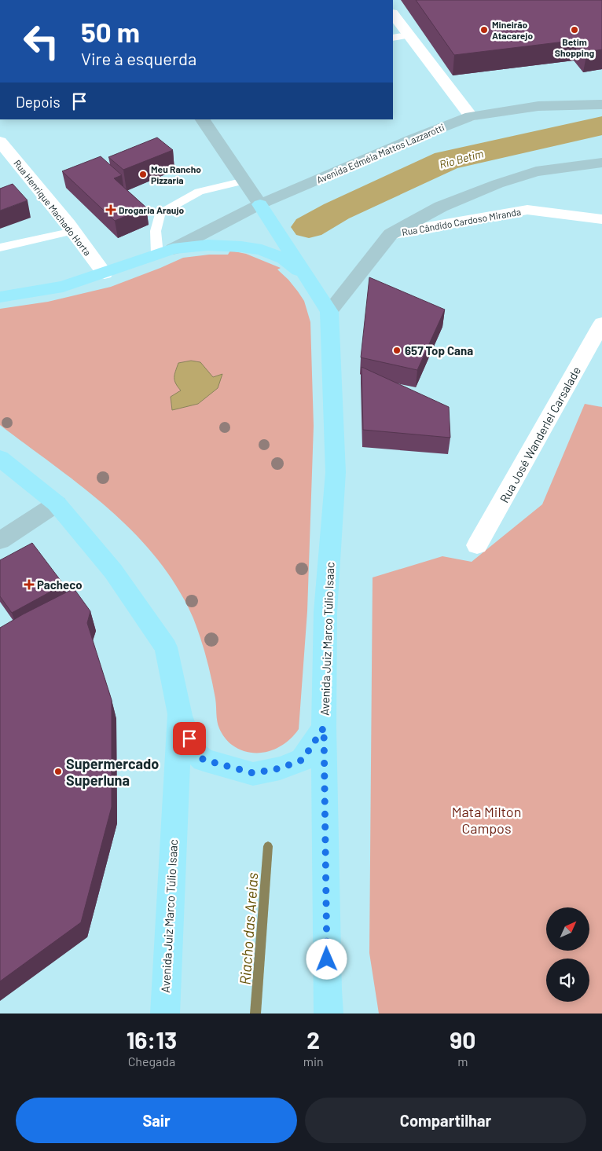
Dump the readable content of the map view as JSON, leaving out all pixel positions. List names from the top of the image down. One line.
{"streets":{"main road":["Avenida Edméia Mattos Lazzarotti","Avenida Juiz Marco Túlio Isaac"],"street":["Rua Henrique Machado Horta","Rua Cândido Cardoso Miranda","Rua José Wanderlei Carsalade"]},"water":["Rio Betim","Riacho das Areias"],"parks":["Mata Milton Campos"],"places":{"other":["Mineirão Atacarejo","Betim Shopping","Meu Rancho Pizzaria","657 Top Cana","Supermercado Superluna"],"health":["Drogaria Araujo","Pacheco"]},"north":"top right","page":{"turn":["50 m","Vire à esquerda"],"then":"Depois","eta":["16:13","Chegada","2","min","90","m"],"buttons":["Sair","Compartilhar"]}}
